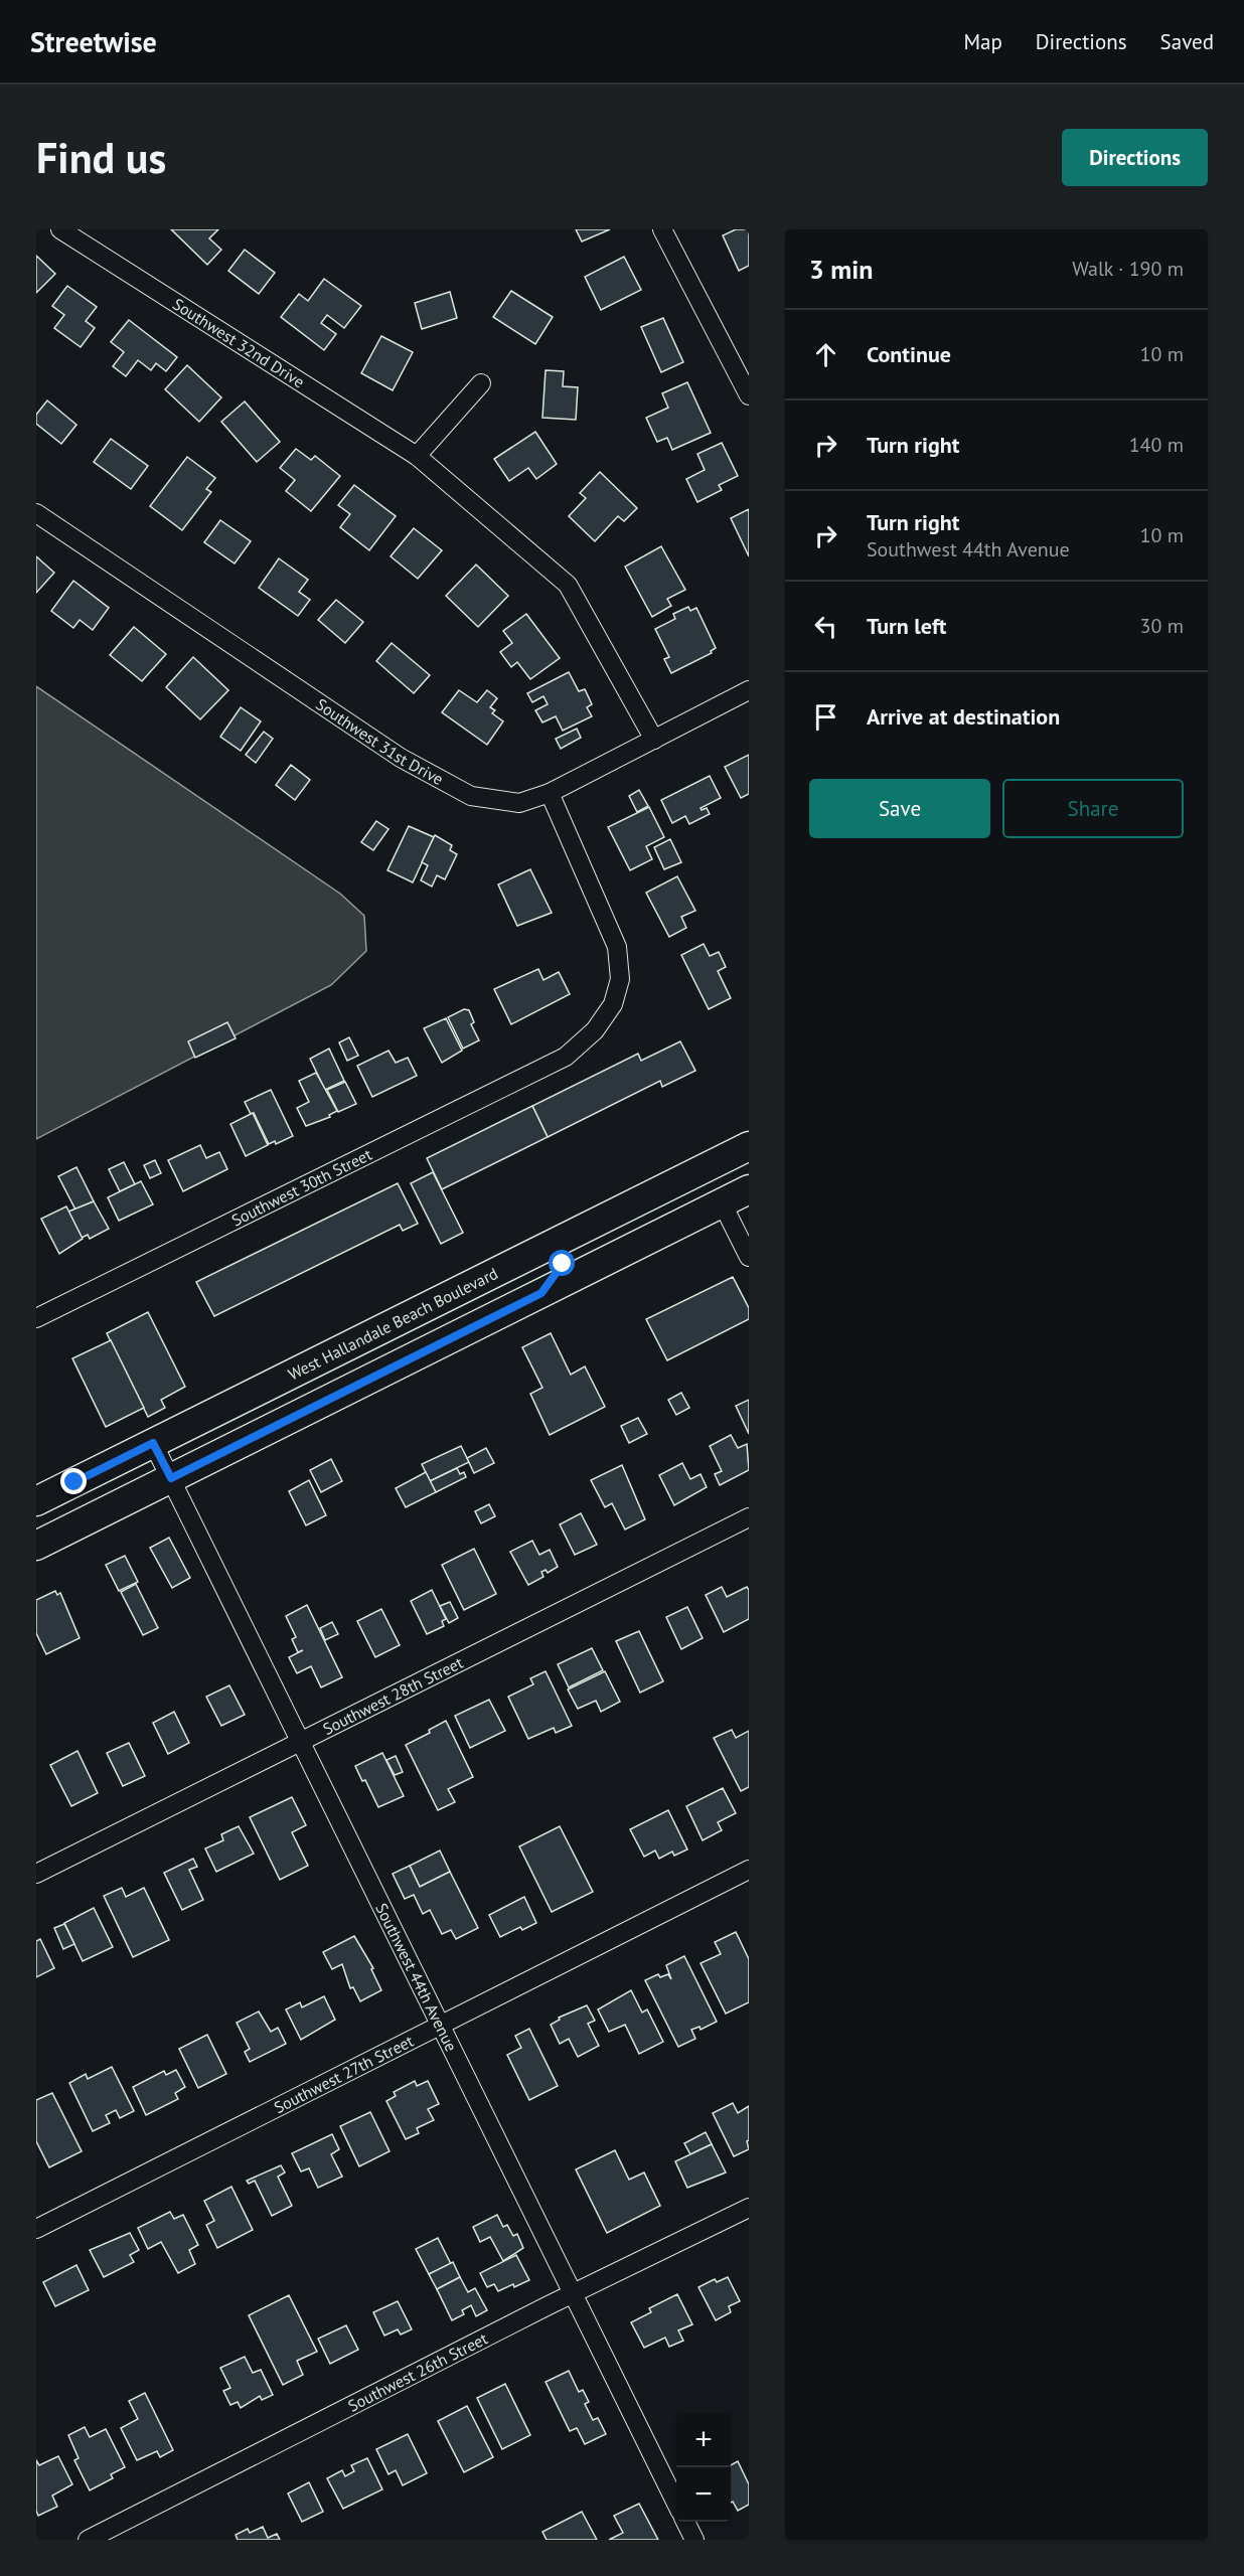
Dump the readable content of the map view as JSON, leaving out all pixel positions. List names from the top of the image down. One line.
{"streets":{"main road":["West Hallandale Beach Boulevard"],"street":["Southwest 32nd Drive","Southwest 31st Drive","Southwest 30th Street","Southwest 28th Street","Southwest 44th Avenue","Southwest 27th Street","Southwest 26th Street"]},"crossings":[["Southwest 32nd Drive","Southwest 31st Drive"],["Southwest 31st Drive","Southwest 30th Street"],["West Hallandale Beach Boulevard","Southwest 44th Avenue"],["Southwest 28th Street","Southwest 44th Avenue"],["Southwest 44th Avenue","Southwest 27th Street"],["Southwest 44th Avenue","Southwest 26th Street"]],"page":{"header":"Streetwise","nav":["Map","Directions","Saved"],"buttons":["Directions",["Save","Share"]],"title":"Find us","heading":["3 min","Walk · 190 m"],"list":[["Continue","10 m"],["Turn right","140 m"],["Turn right","Southwest 44th Avenue","10 m"],["Turn left","30 m"],"Arrive at destination"],"map_buttons":["+","−"]}}
